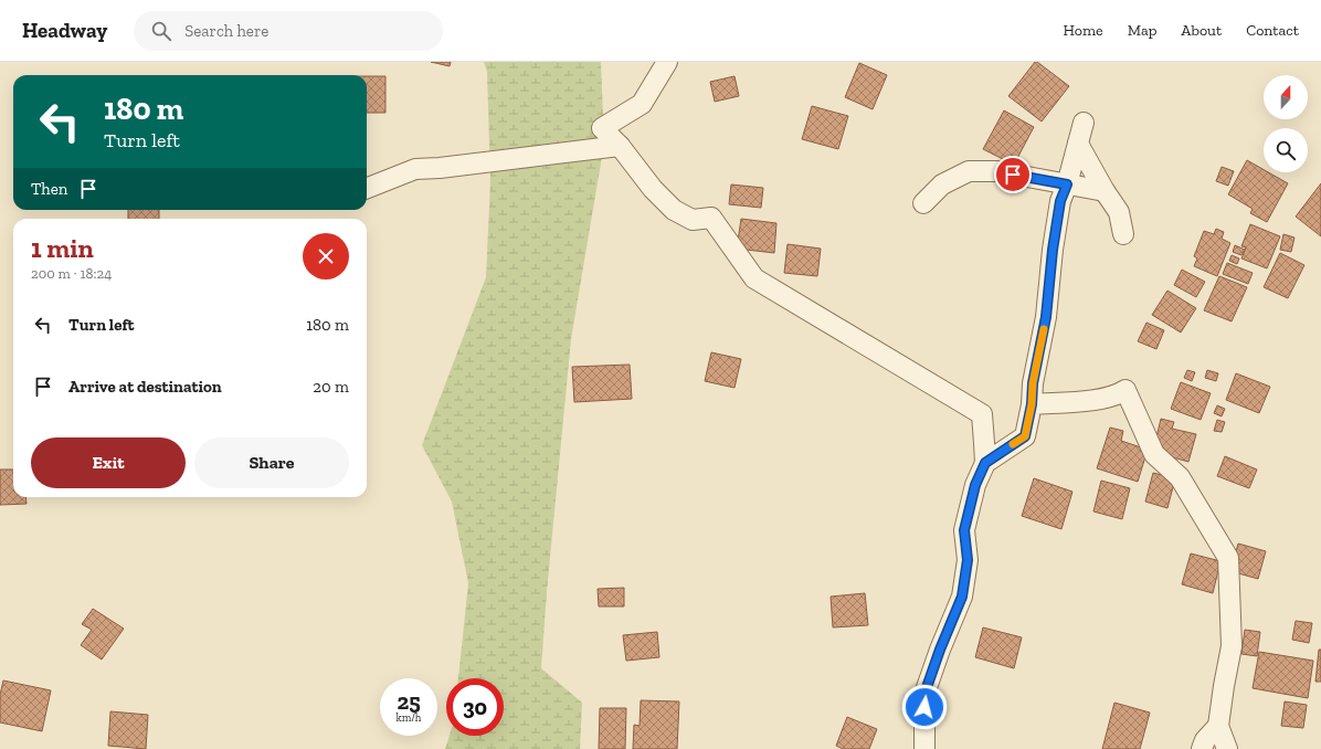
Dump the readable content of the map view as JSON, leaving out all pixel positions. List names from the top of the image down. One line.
{"north":"top","page":{"header":"Headway","search":"Search here","nav":["Home","Map","About","Contact"],"turn":["180 m","Turn left"],"then":"Then","heading":["1 min","200 m · 18:24"],"list":[{"name":"Turn left","value":"180 m"},{"name":"Arrive at destination","value":"20 m"}],"buttons":["Exit","Share"],"speed":"25 km/h","limit":"30"}}
